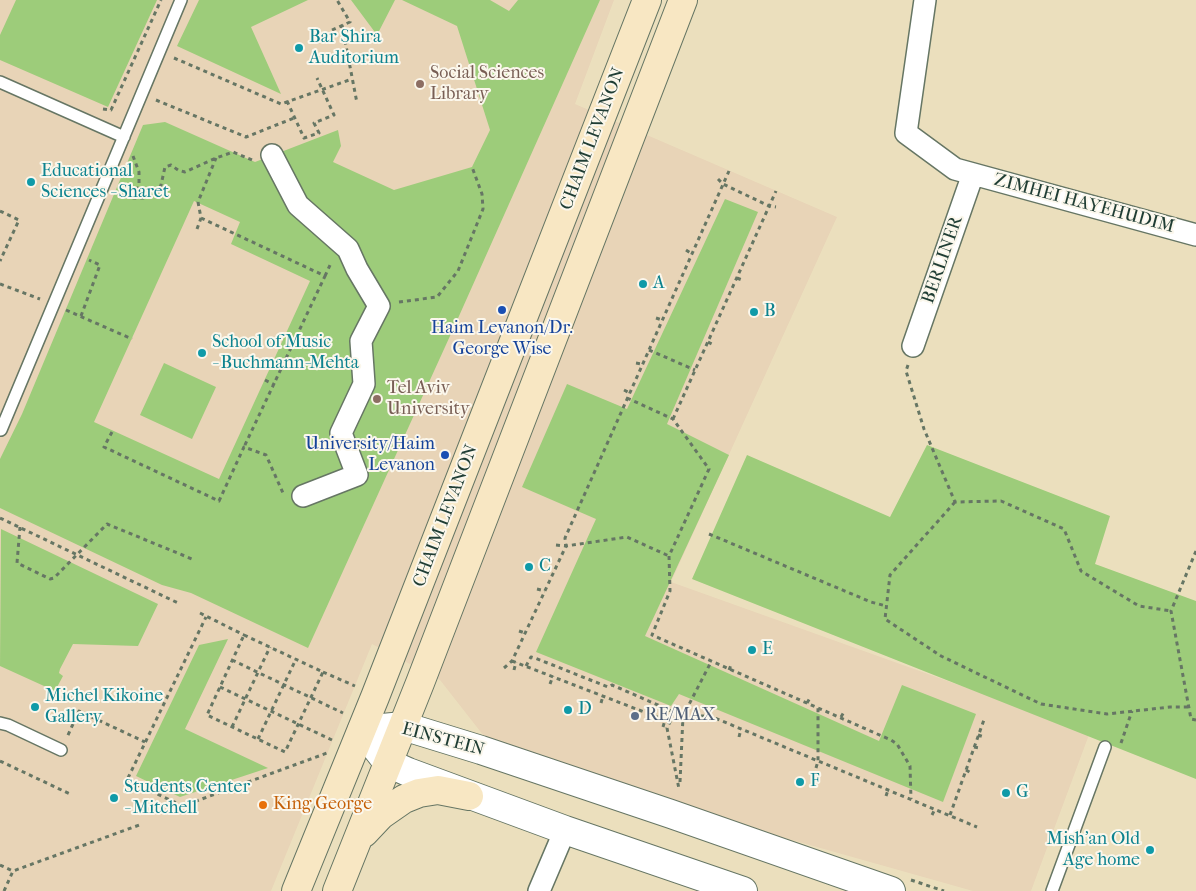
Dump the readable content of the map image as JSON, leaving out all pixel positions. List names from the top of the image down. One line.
{"streets":{"main road":["CHAIM LEVANON"],"street":["ZIMHEI HAYEHUDIM","BERLINER","EINSTEIN"]},"crossings":[["CHAIM LEVANON","EINSTEIN"],["ZIMHEI HAYEHUDIM","BERLINER"]],"places":["Bar Shira Auditorium","Social Sciences Library","Educational Sciences - Sharet","A","Haim Levanon/Dr. George Wise","B","School of Music - Buchmann-Mehta","Tel Aviv University","University/Haim Levanon","C","E","Michel Kikoine Gallery","D","RE/MAX","F","G","Students Center - Mitchell","King George","Mish'an Old Age home"]}
